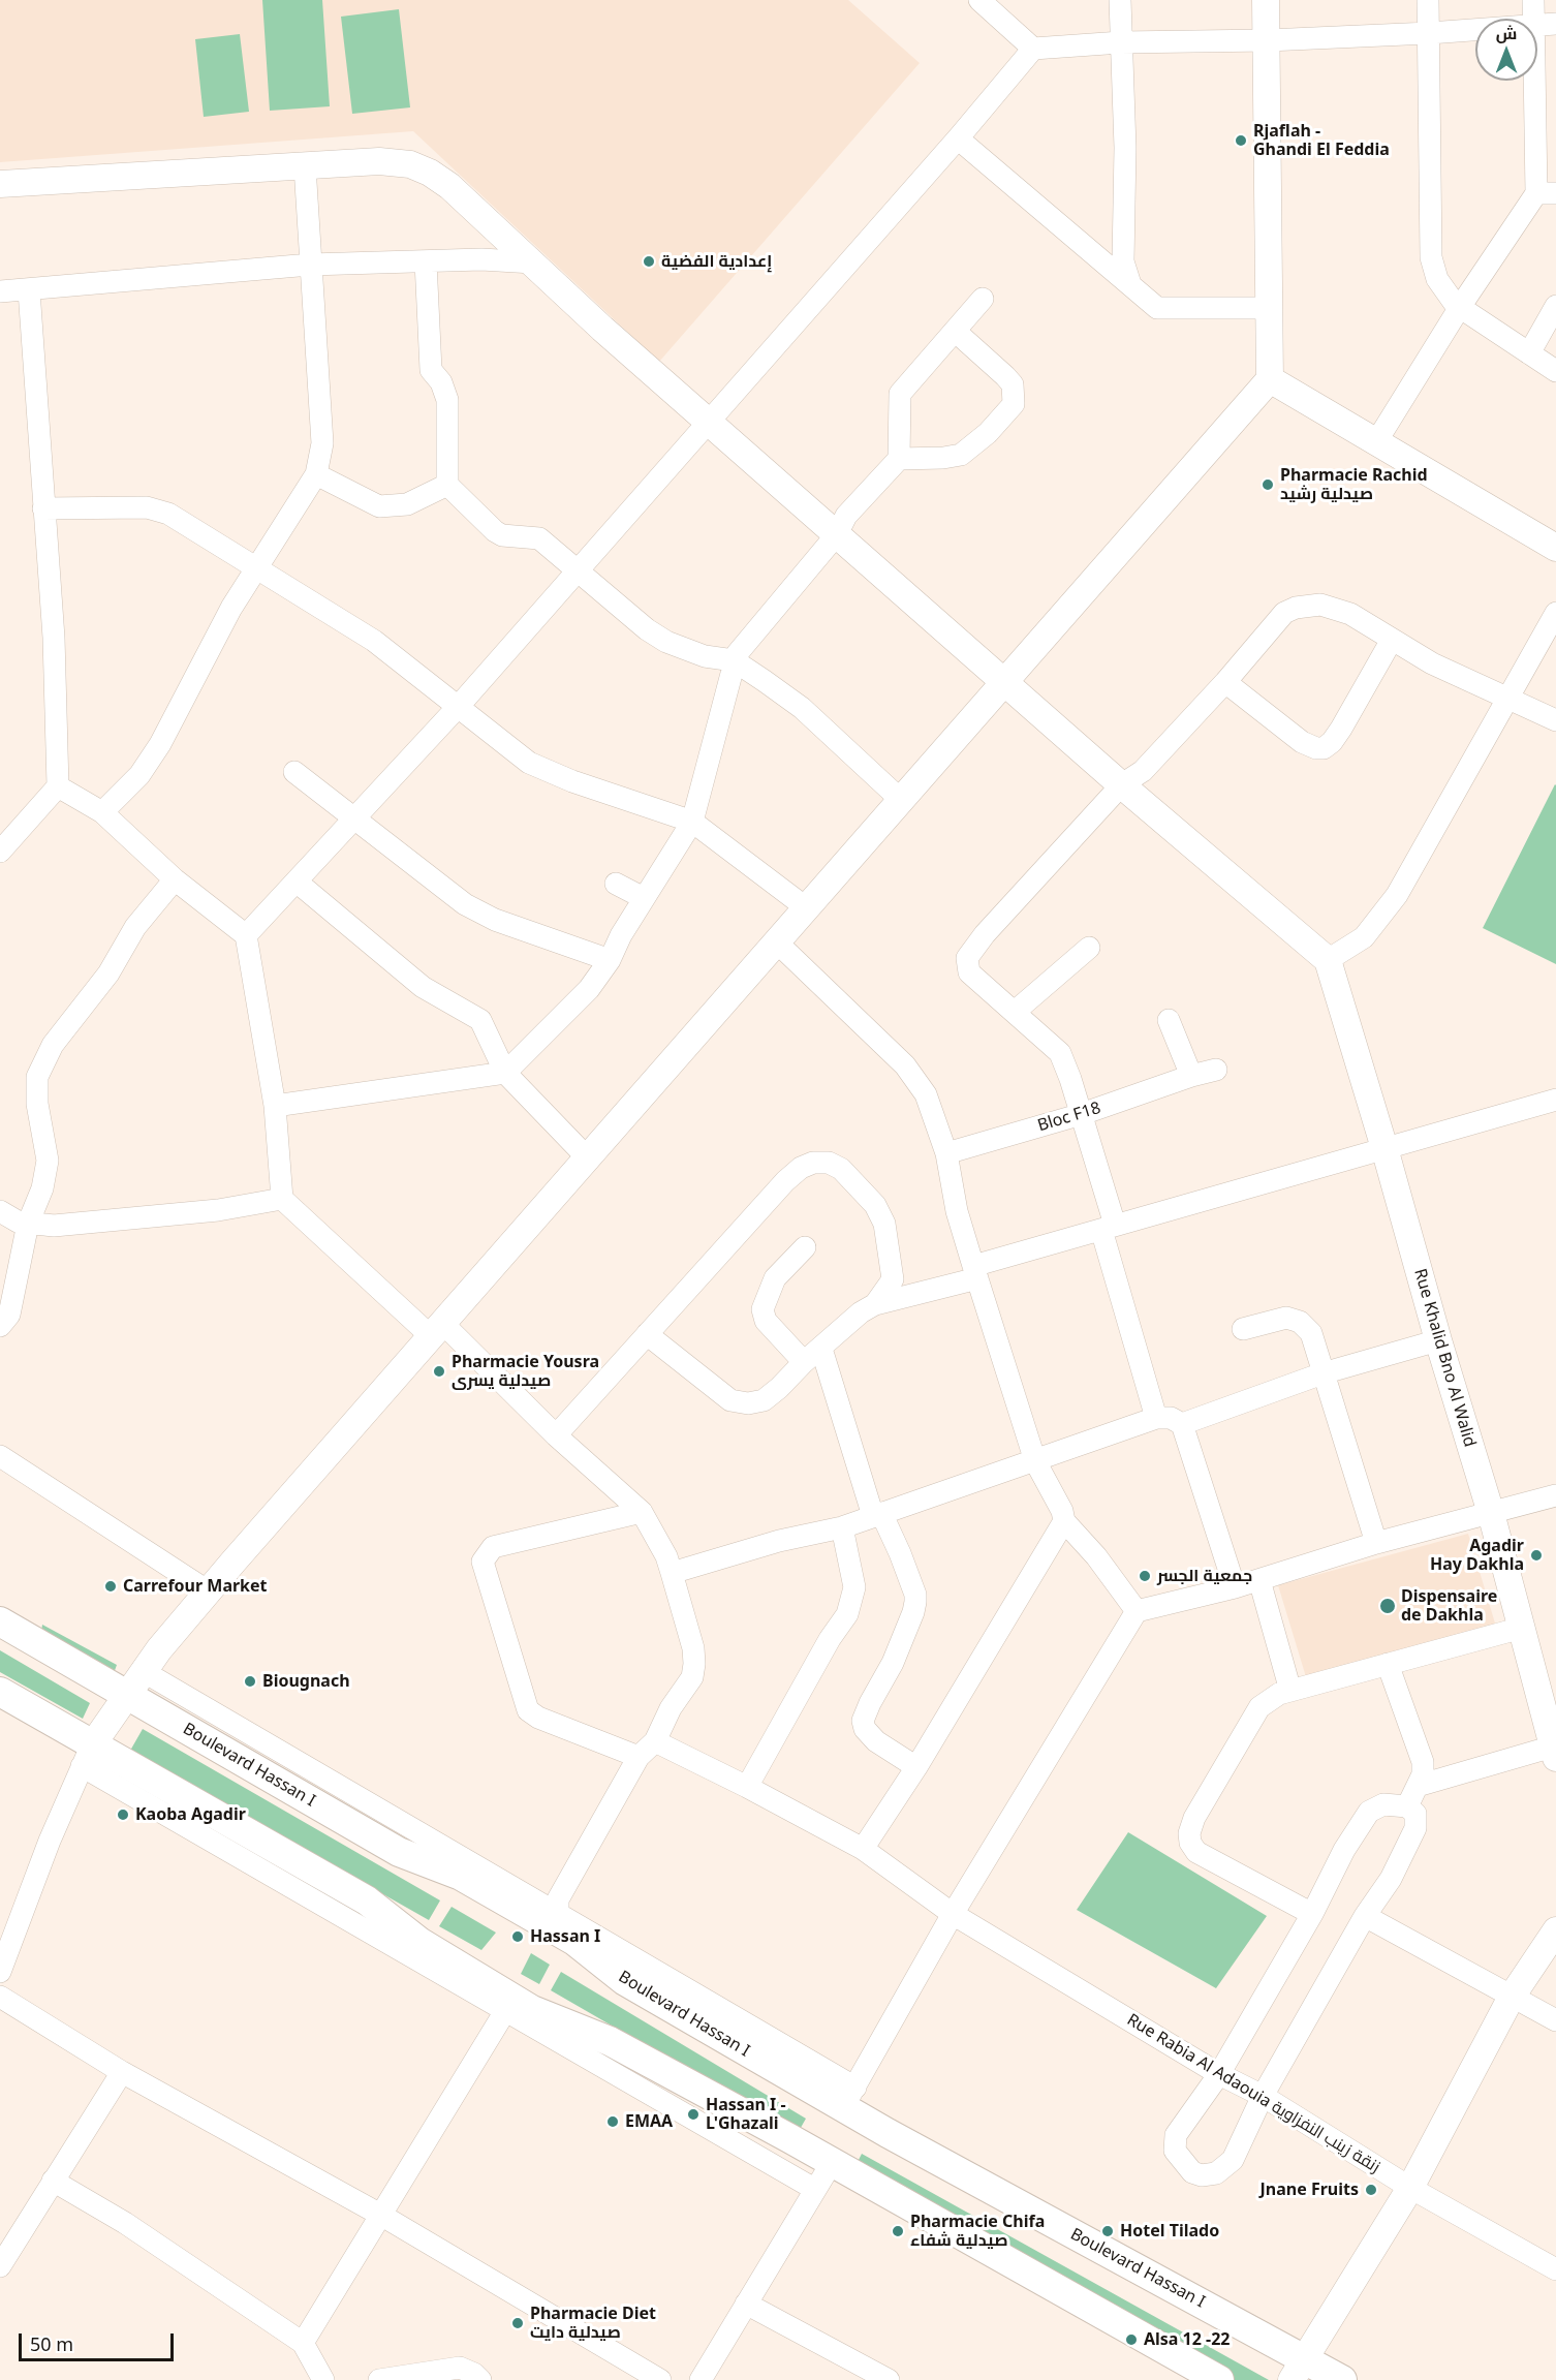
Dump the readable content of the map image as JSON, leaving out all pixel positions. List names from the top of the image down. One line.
{"streets":{"main road":["Boulevard Hassan I"],"street":["Bloc F18","Rue Khalid Bno Al Walid","Rue Rabia Al Adaouia زنقة زينب النفزاوية"]},"places":["Rjaflah - Ghandi El Feddia","إعدادية الفضية","Pharmacie Rachid صيدلية رشيد","Pharmacie Yousra صيدلية يسرى","Agadir Hay Dakhla","جمعية الجسر","Carrefour Market","Dispensaire de Dakhla","Biougnach","Kaoba Agadir","Hassan I","Hassan I - L'Ghazali","EMAA","Jnane Fruits","Pharmacie Chifa صيدلية شفاء","Hotel Tilado","Pharmacie Diet صيدلية دايت","Alsa 12 -22"],"scale_bar":"50 m","north":"top"}
